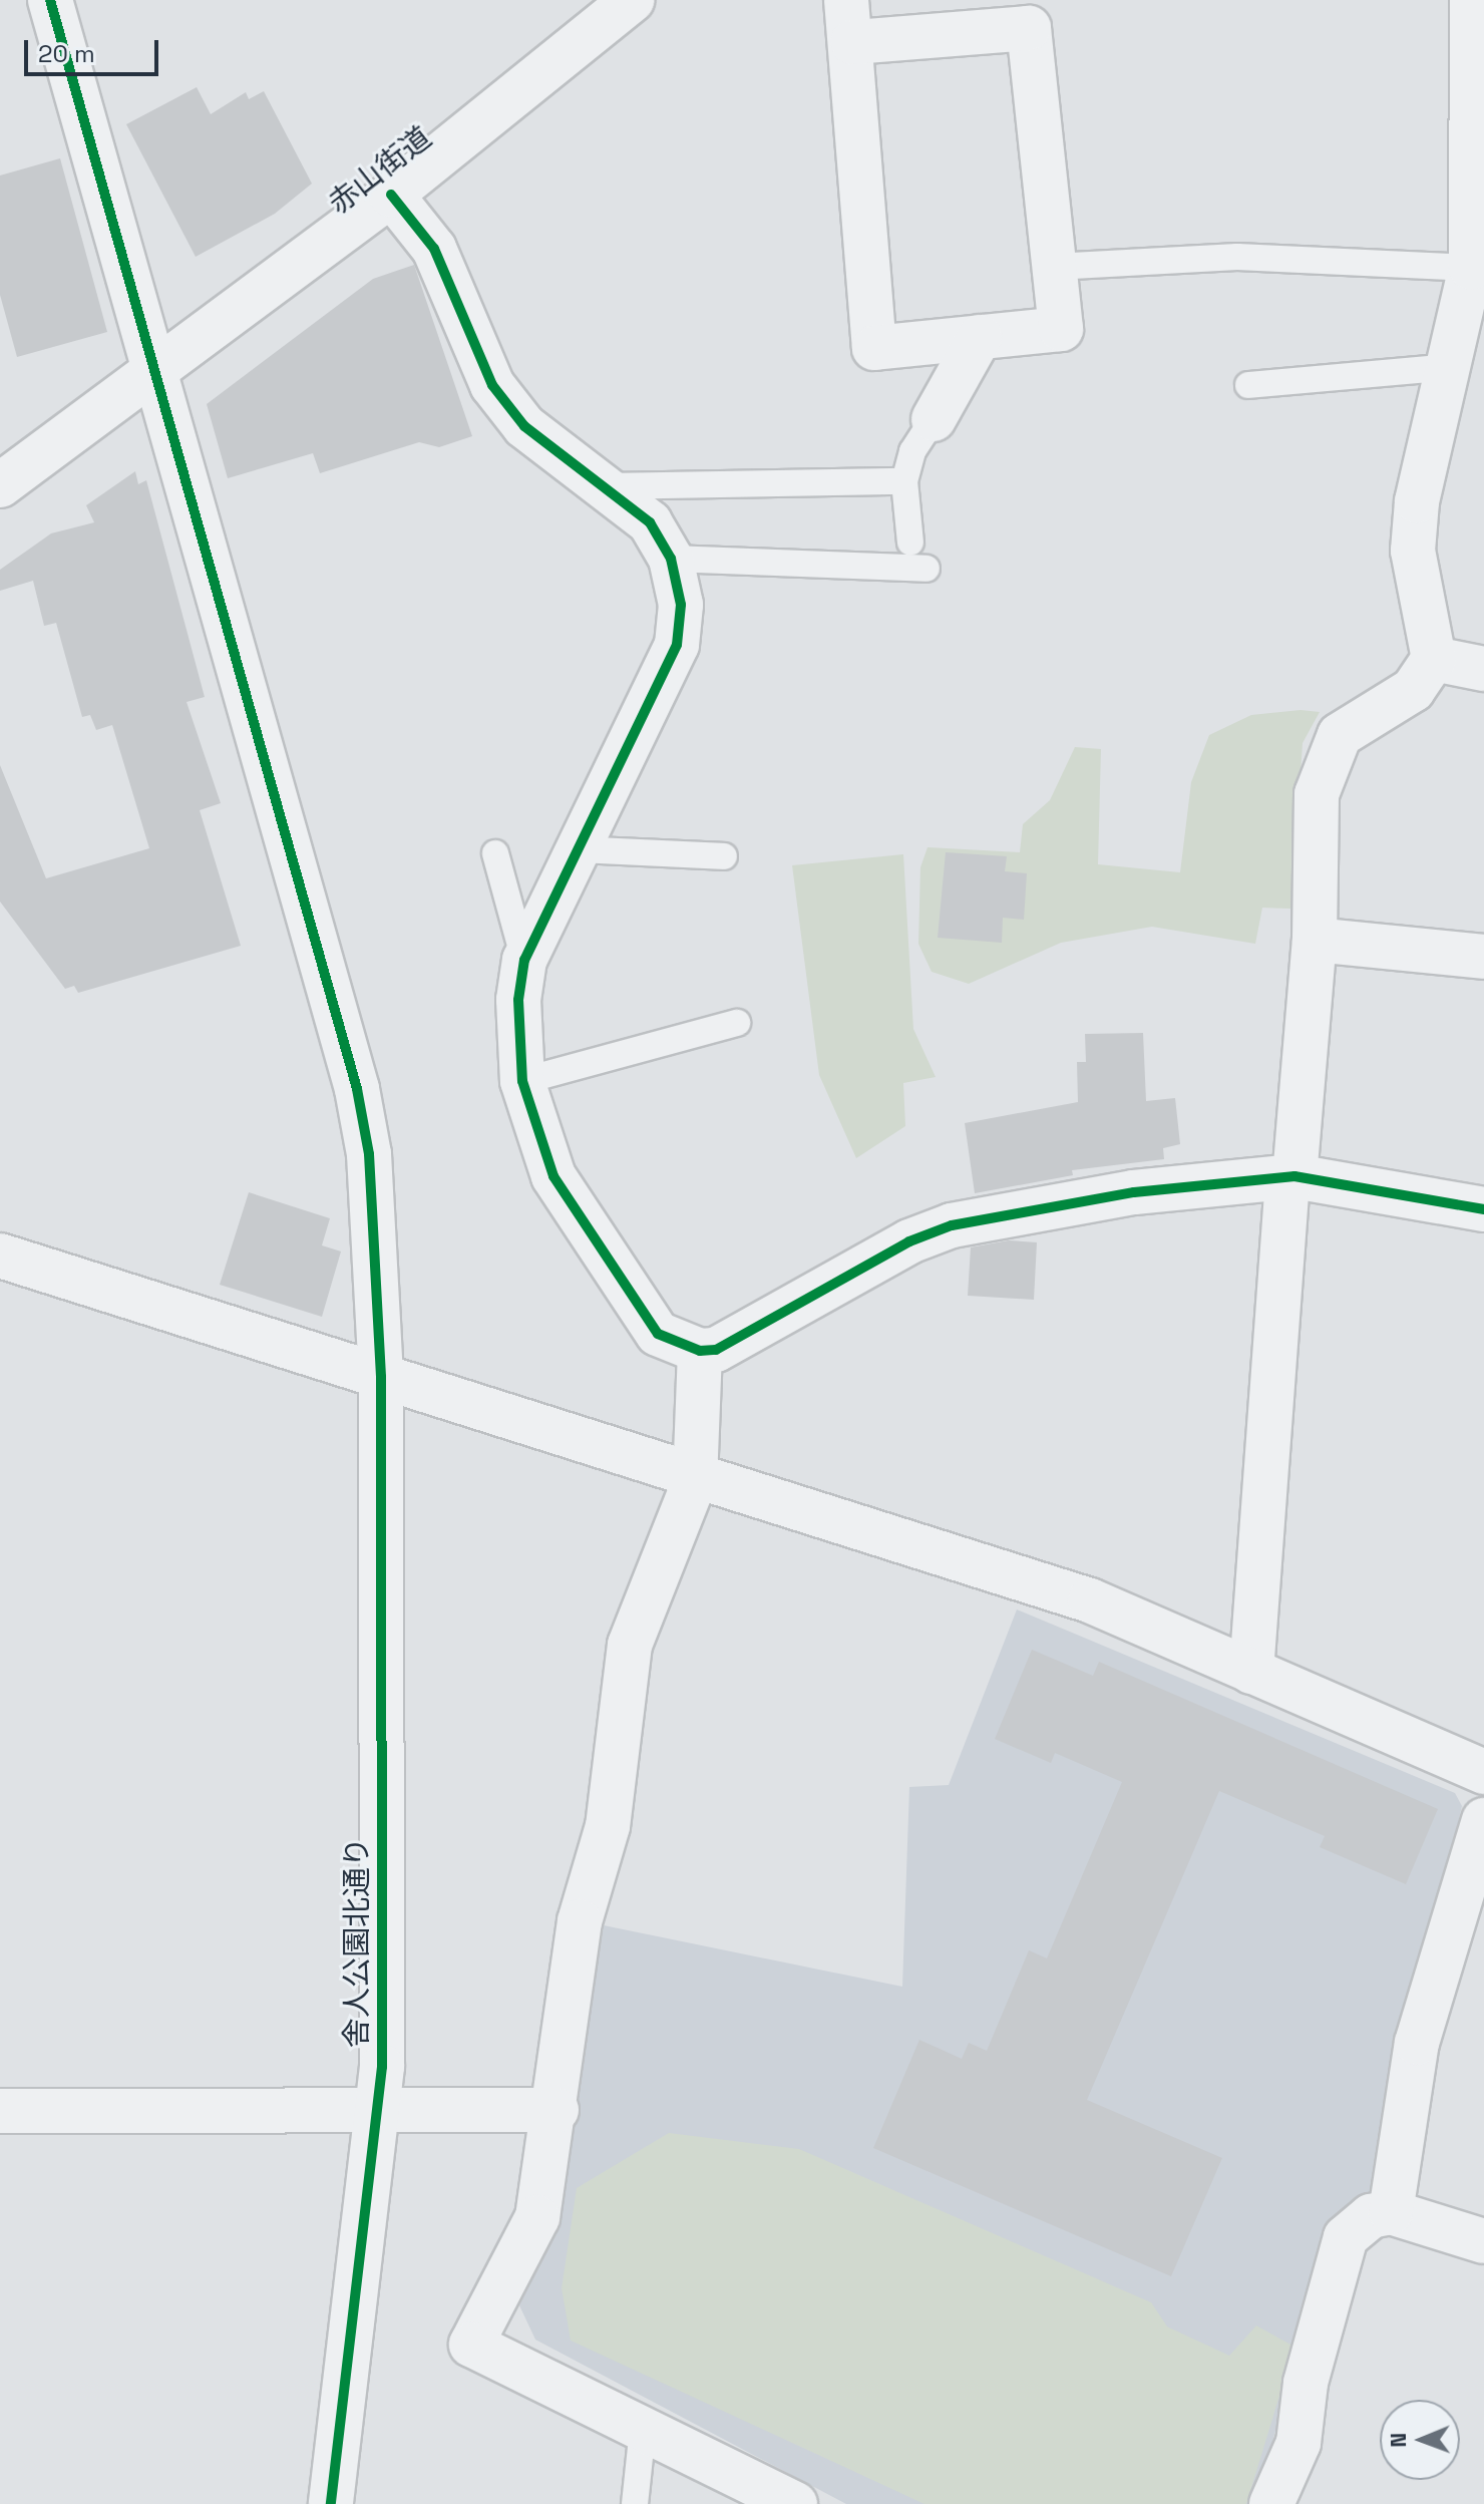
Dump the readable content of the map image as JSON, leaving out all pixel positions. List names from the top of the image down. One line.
{"streets":{"street":["赤山街道","舎人公園北通り"]},"crossings":[["赤山街道","舎人公園北通り"]],"scale_bar":"20 m","north":"left"}
